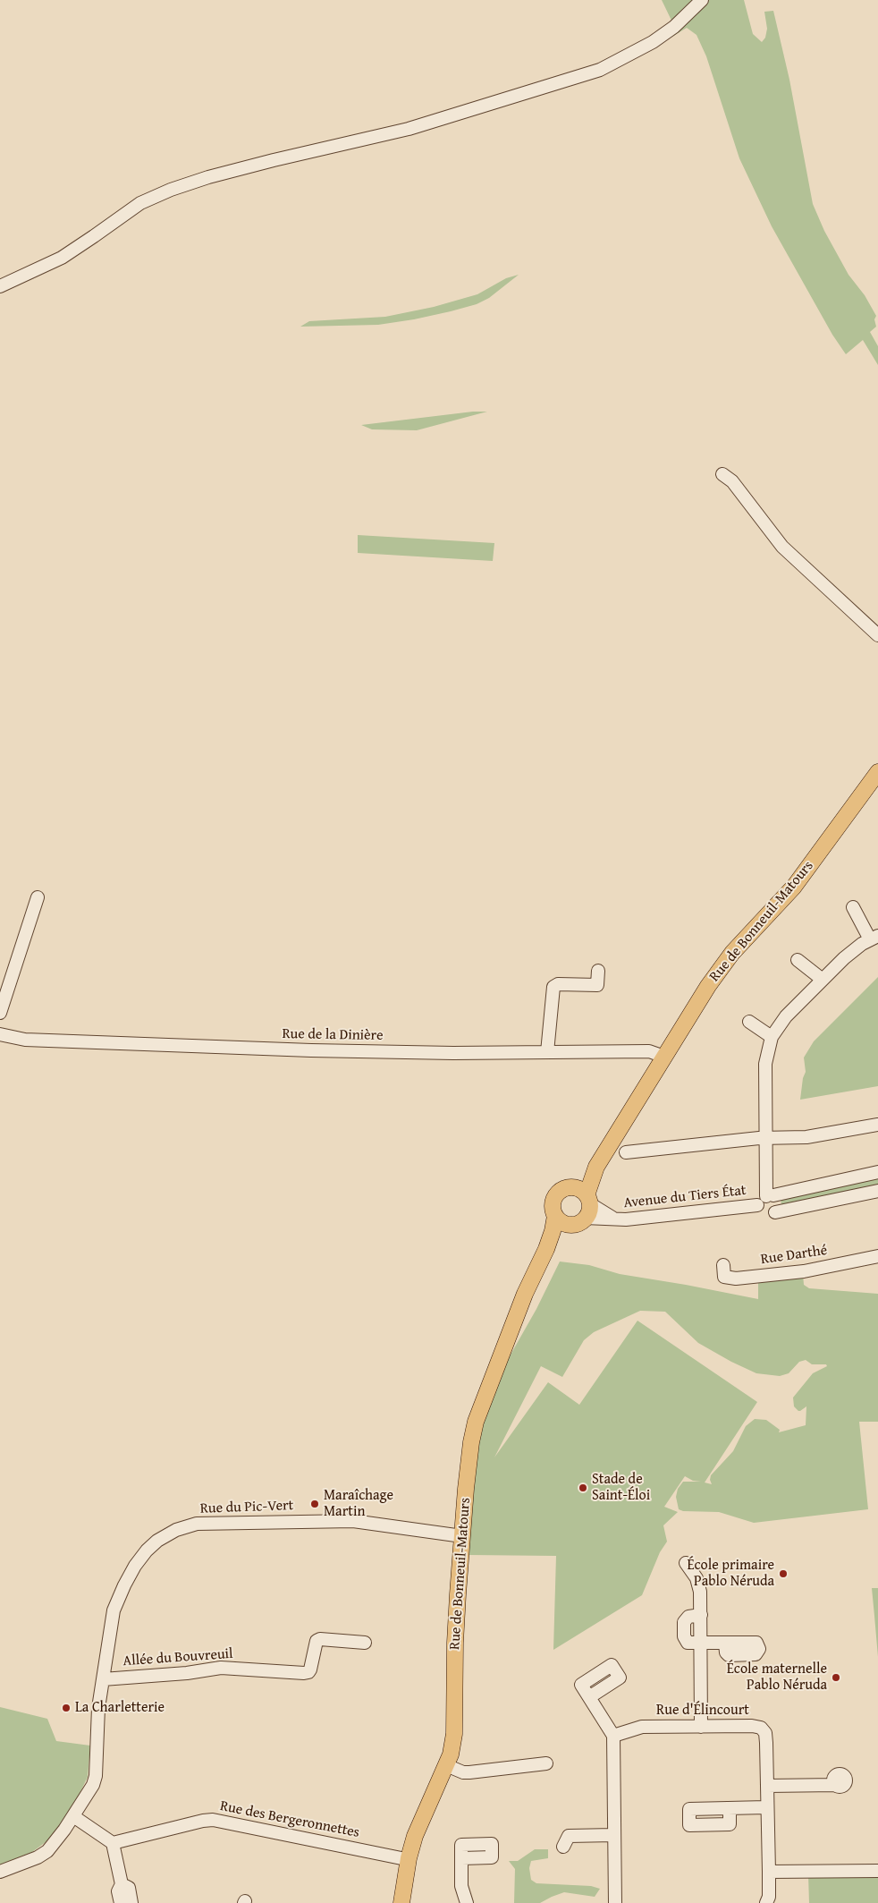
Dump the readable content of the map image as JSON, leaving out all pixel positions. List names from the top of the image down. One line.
{"streets":{"main road":["Rue de Bonneuil-Matours"],"street":["Rue de la Dinière","Avenue du Tiers État","Rue Darthé","Rue du Pic-Vert","Allée du Bouvreuil","Rue d'Élincourt","Rue des Bergeronnettes"]},"crossings":[["Rue de Bonneuil-Matours","Rue de la Dinière"],["Rue de Bonneuil-Matours","Avenue du Tiers État"],["Rue de Bonneuil-Matours","Rue du Pic-Vert"],["Rue de Bonneuil-Matours","Rue des Bergeronnettes"],["Rue du Pic-Vert","Allée du Bouvreuil"]],"places":["Stade de Saint-Éloi","Maraîchage Martin","École primaire Pablo Néruda","École maternelle Pablo Néruda","La Charletterie"]}
